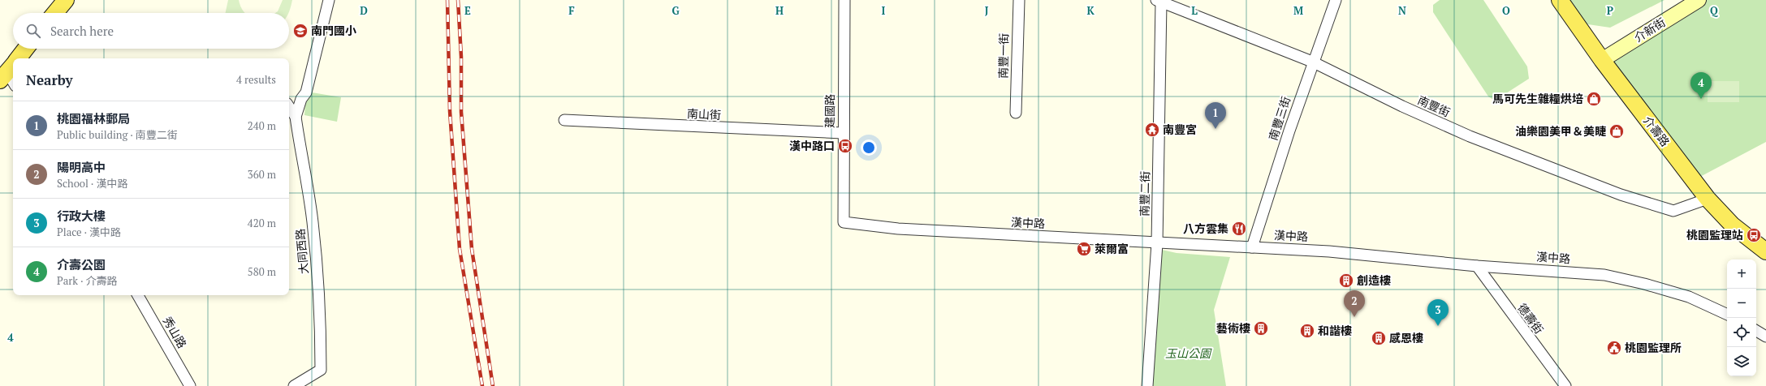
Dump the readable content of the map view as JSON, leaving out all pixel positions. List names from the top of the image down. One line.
{"streets":{"main road":["介壽路"],"street":["介新街","南豐一街","南豐街","建國路","南山街","南豐三街","南豐二街","漢中路","大同西路","德壽街","秀山路"]},"crossings":[["介新街","介壽路"],["南豐街","南豐三街"],["南豐街","介壽路"],["南豐街","南豐二街"],["建國路","南山街"],["建國路","漢中路"],["南豐三街","漢中路"],["南豐二街","漢中路"],["漢中路","德壽街"]],"parks":["玉山公園"],"places":{"school or university":["南門國小"],"shop":["馬可先生雜糧烘培","油樂園美甲＆美睫"],"temple":["南豐宮"],"bus stop":["漢中路口","桃園監理站"],"restaurant":["八方雲集"],"supermarket":["萊爾富"],"building":["創造樓","藝術樓","和諧樓","感恩樓"],"public building":["桃園監理所"]},"page":{"search":"Search here","heading":["Nearby","4 results"],"pins":["4","1","2","3"],"list":[{"mark":"1","name":"桃園福林郵局","note":"Public building · 南豐二街","value":"240 m"},{"mark":"2","name":"陽明高中","note":"School · 漢中路","value":"360 m"},{"mark":"3","name":"行政大樓","note":"Place · 漢中路","value":"420 m"},{"mark":"4","name":"介壽公園","note":"Park · 介壽路","value":"580 m"}],"map_buttons":["+","−"]},"grid":{"columns":["D","E","F","G","H","I","J","K","L","M","N","O","P","Q"],"rows":["4"]}}
